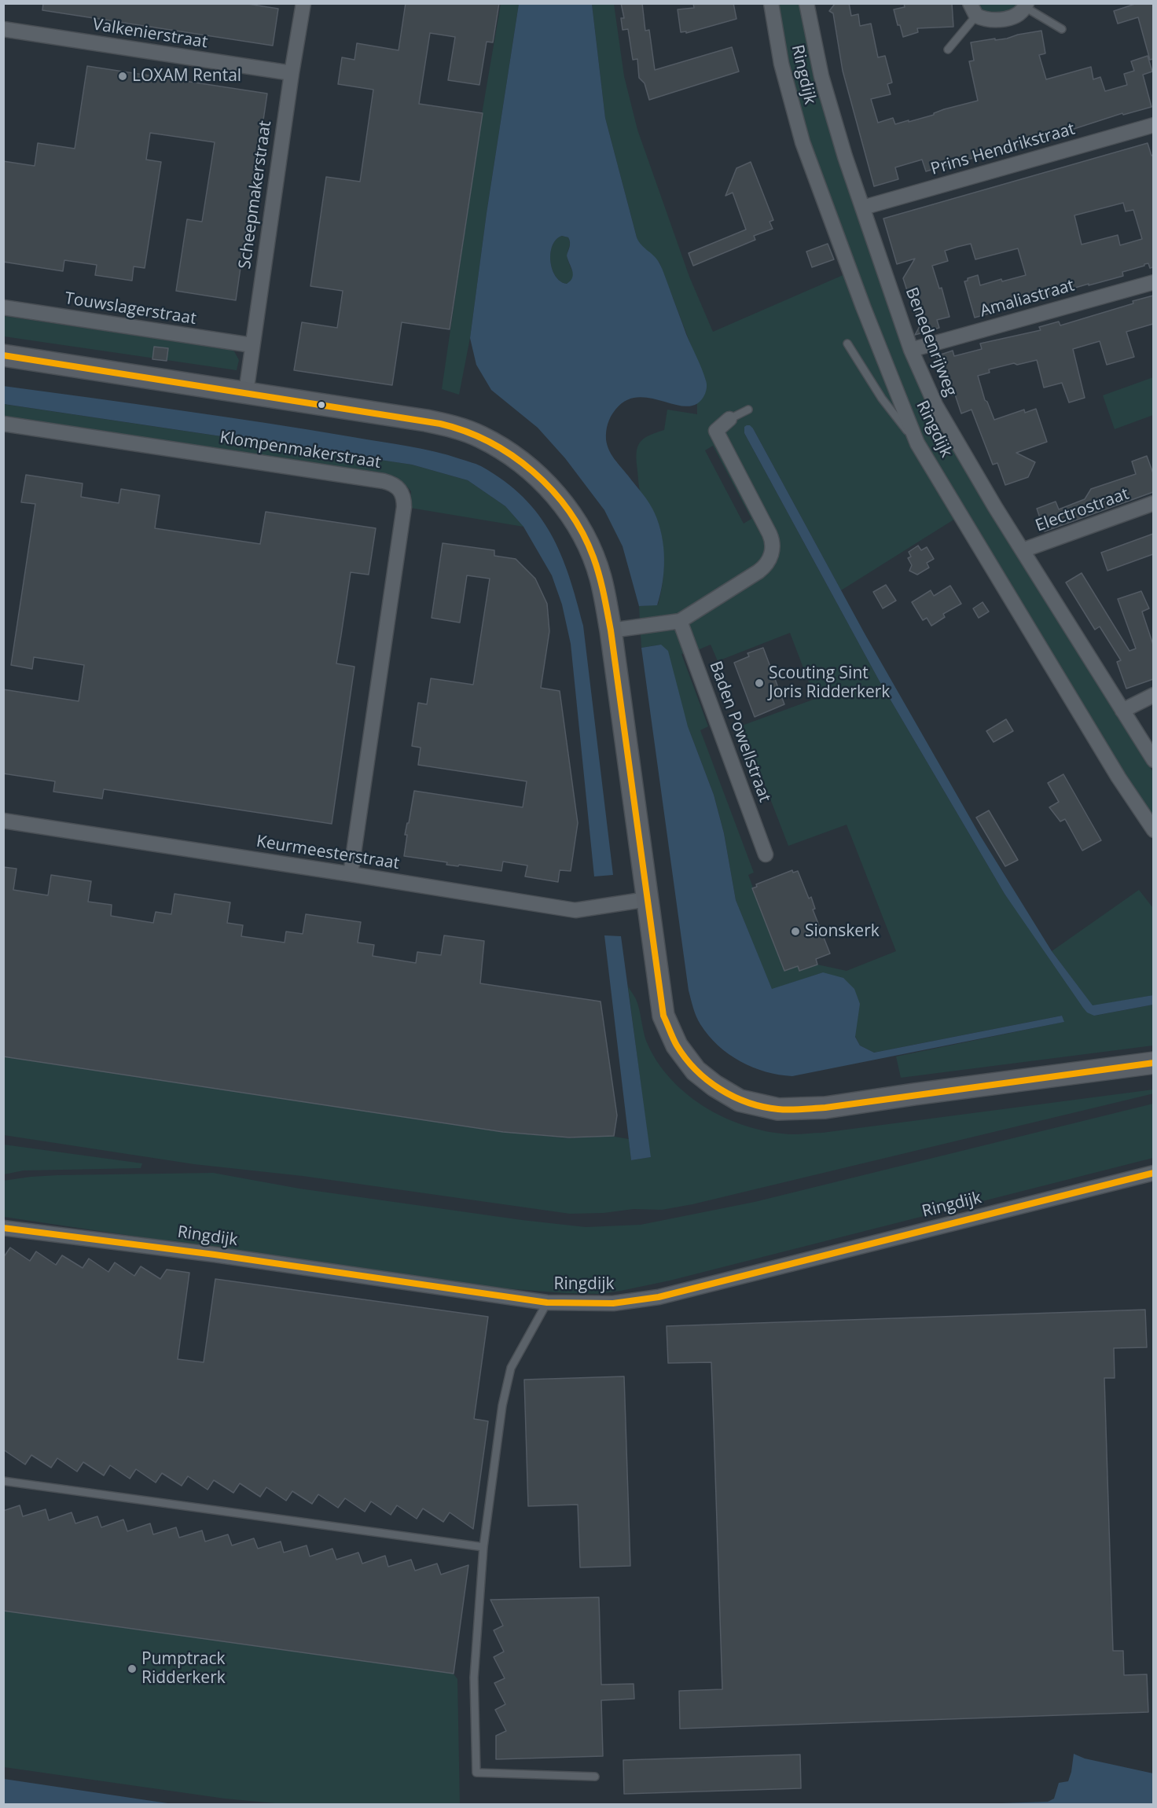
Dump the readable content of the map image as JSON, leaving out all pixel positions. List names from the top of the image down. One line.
{"streets":{"street":["Valkenierstraat","Ringdijk","Prins Hendrikstraat","Scheepmakerstraat","Amaliastraat","Touwslagerstraat","Benedenrijweg","Klompenmakerstraat","Electrostraat","Baden Powellstraat","Keurmeesterstraat"]},"crossings":[["Valkenierstraat","Scheepmakerstraat"],["Prins Hendrikstraat","Benedenrijweg"],["Scheepmakerstraat","Touwslagerstraat"],["Amaliastraat","Benedenrijweg"],["Benedenrijweg","Electrostraat"],["Klompenmakerstraat","Keurmeesterstraat"]],"places":["LOXAM Rental","Scouting Sint Joris Ridderkerk","Sionskerk","Pumptrack Ridderkerk"]}
